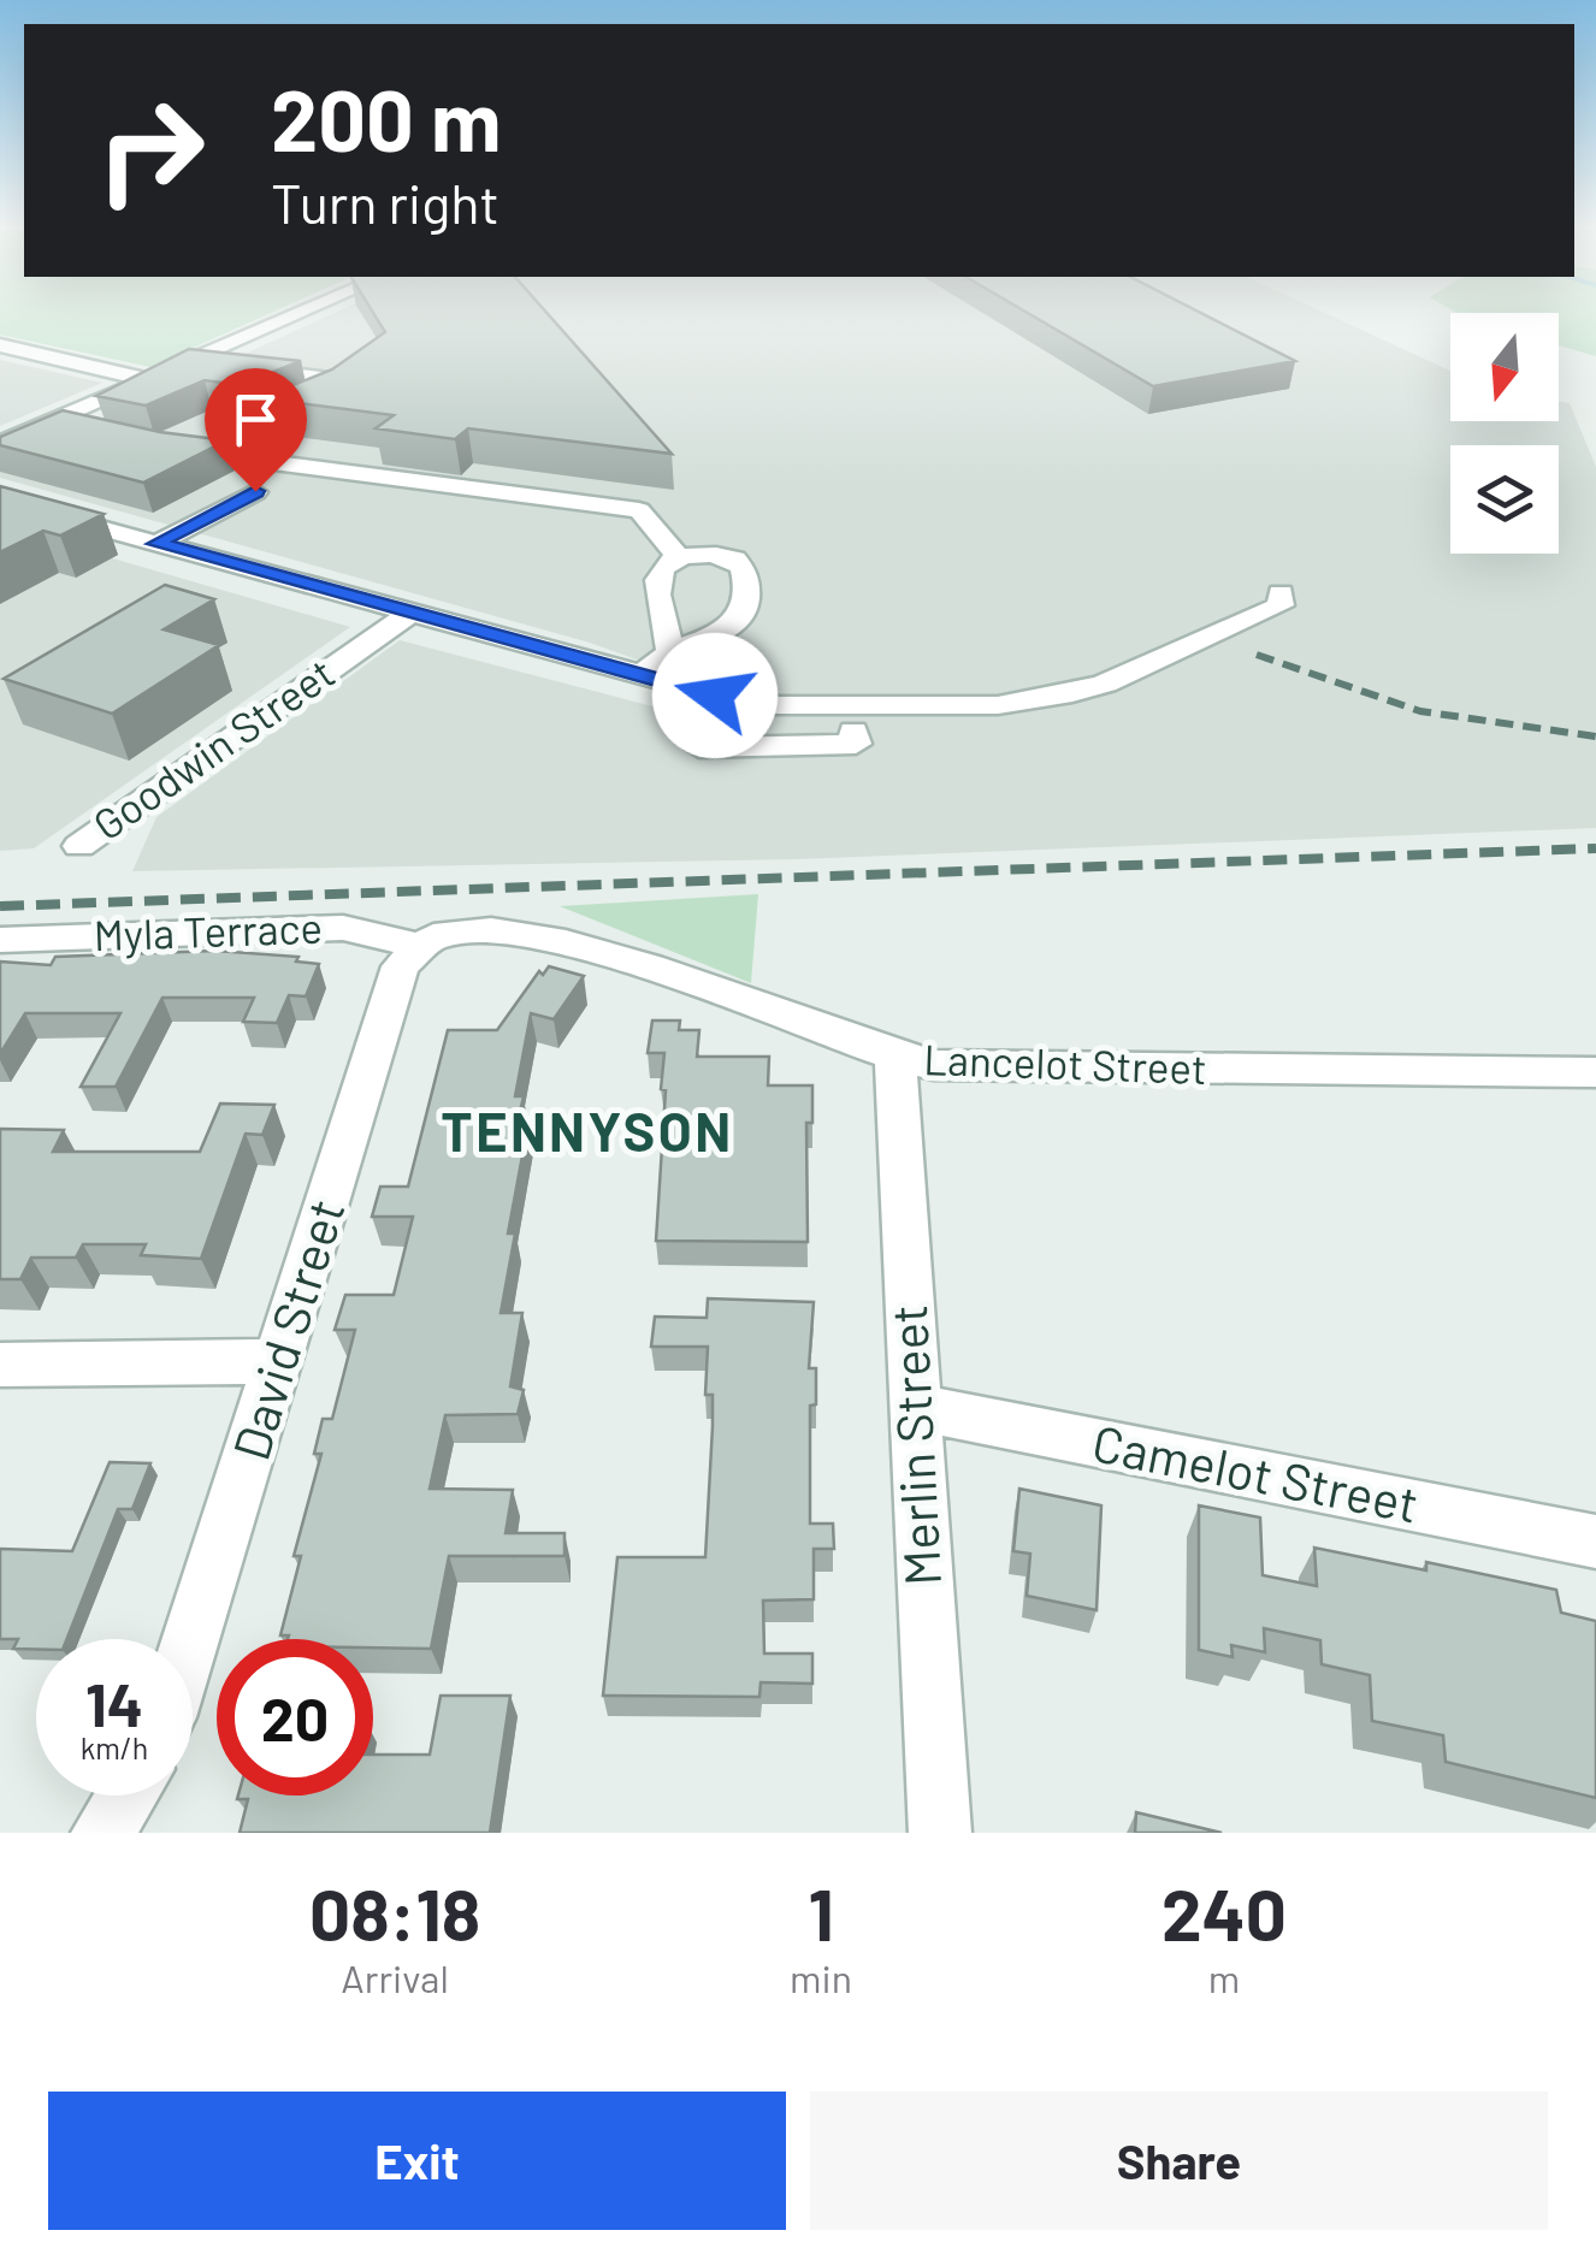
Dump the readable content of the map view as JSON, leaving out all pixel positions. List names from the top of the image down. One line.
{"streets":{"street":["Goodwin Street","Myla Terrace","Lancelot Street","David Street","Merlin Street","Camelot Street"]},"crossings":[["Myla Terrace","Lancelot Street"],["Myla Terrace","David Street"],["Lancelot Street","David Street"],["Lancelot Street","Merlin Street"],["Merlin Street","Camelot Street"]],"districts":["TENNYSON"],"north":"bottom","page":{"turn":["200 m","Turn right"],"speed":"14 km/h","limit":"20","eta":["08:18","Arrival","1","min","240","m"],"buttons":["Exit","Share"]}}
